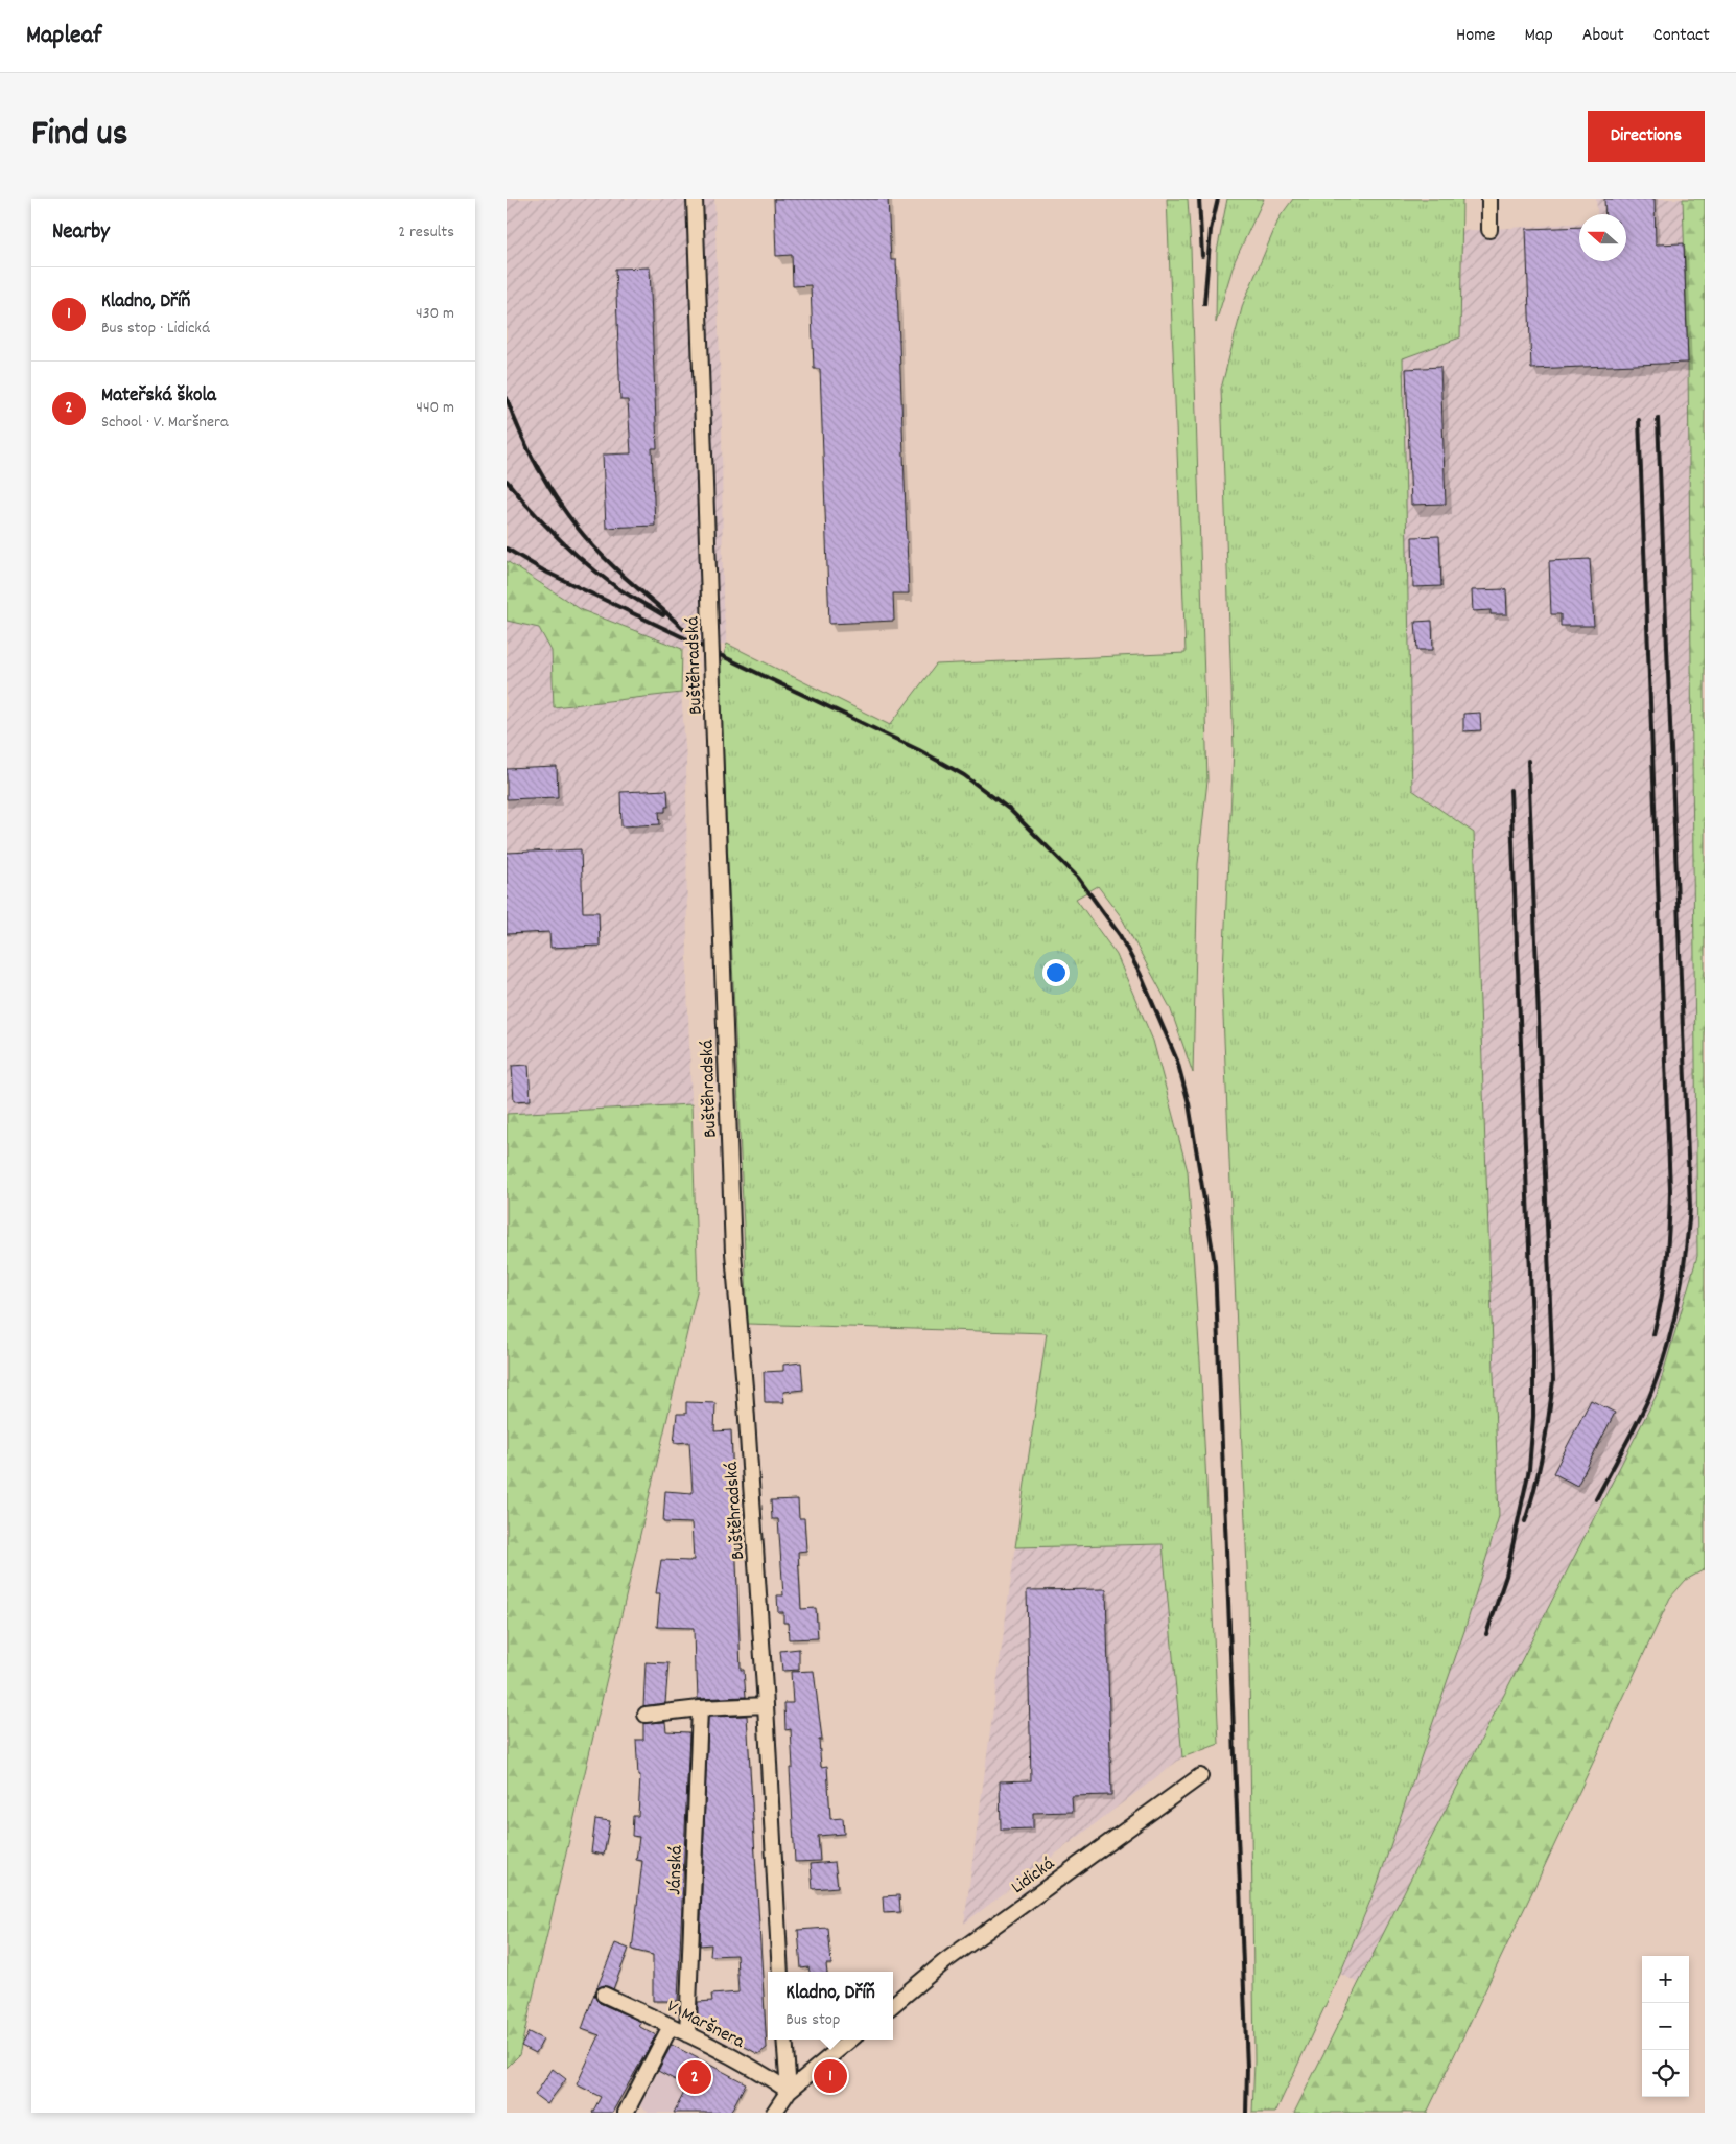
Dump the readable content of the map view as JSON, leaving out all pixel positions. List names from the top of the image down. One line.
{"streets":{"street":["Buštěhradská","Jánská","Lidická","V. Maršnera"]},"crossings":[["Jánská","V. Maršnera"]],"north":"left","page":{"header":"Mapleaf","nav":["Home","Map","About","Contact"],"title":"Find us","buttons":"Directions","heading":["Nearby","2 results"],"list":[{"mark":"1","name":"Kladno, Dříň","note":"Bus stop · Lidická","value":"430 m"},{"mark":"2","name":"Mateřská škola","note":"School · V. Maršnera","value":"440 m"}],"map_buttons":["+","−"],"popup":["Kladno, Dříň","Bus stop"],"pins":["1","2"]}}
